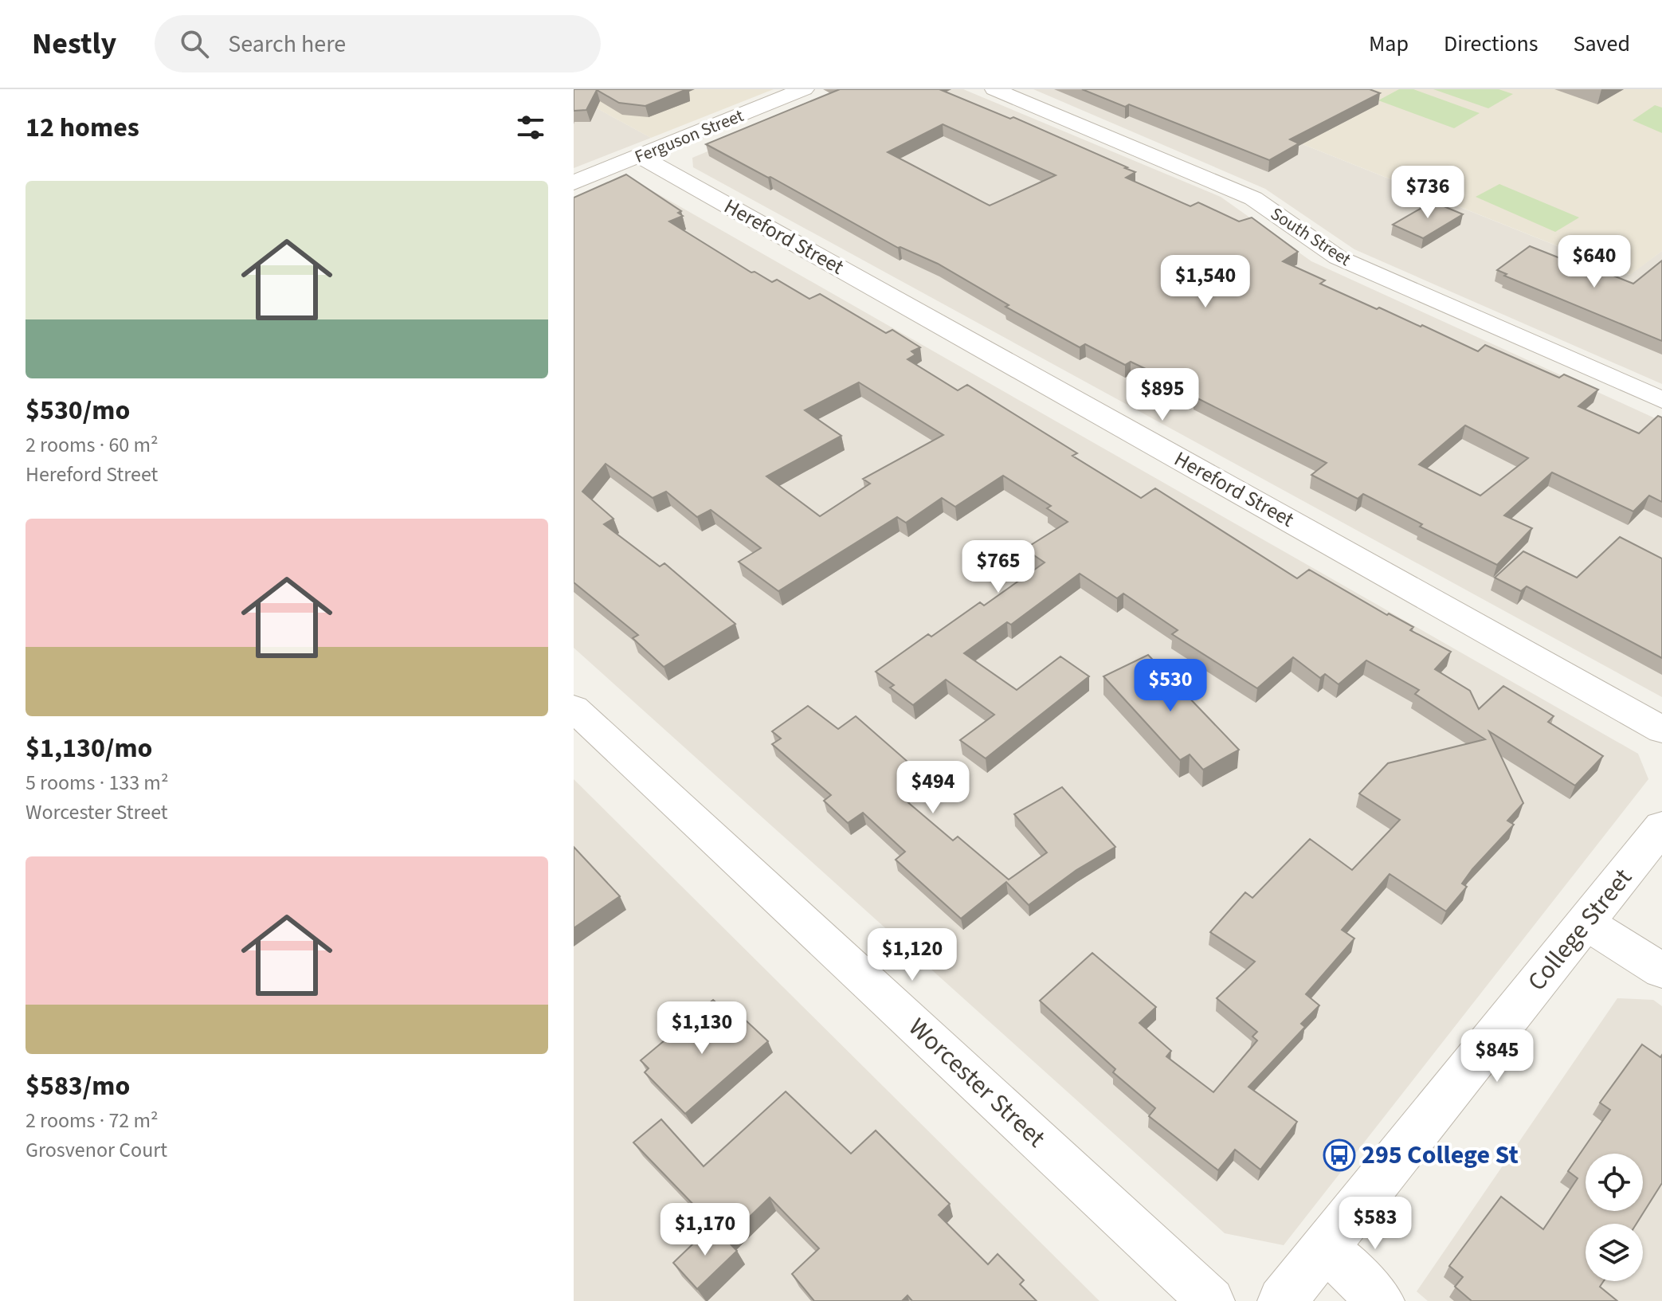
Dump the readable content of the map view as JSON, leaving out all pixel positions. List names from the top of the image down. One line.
{"streets":{"street":["Ferguson Street","Hereford Street","South Street","College Street","Worcester Street"]},"crossings":[["Ferguson Street","Hereford Street"]],"places":{"bus stop":["295 College St"]},"page":{"header":"Nestly","search":"Search here","nav":["Map","Directions","Saved"],"heading":"12 homes","list":[{"name":"$530/mo","note":"2 rooms · 60 m² · Hereford Street"},{"name":"$1,130/mo","note":"5 rooms · 133 m² · Worcester Street"},{"name":"$583/mo","note":"2 rooms · 72 m² · Grosvenor Court"}],"price":["$736","$640","$1,540","$895","$765","$530","$494","$1,120","$1,130","$845","$583","$1,170"]}}
